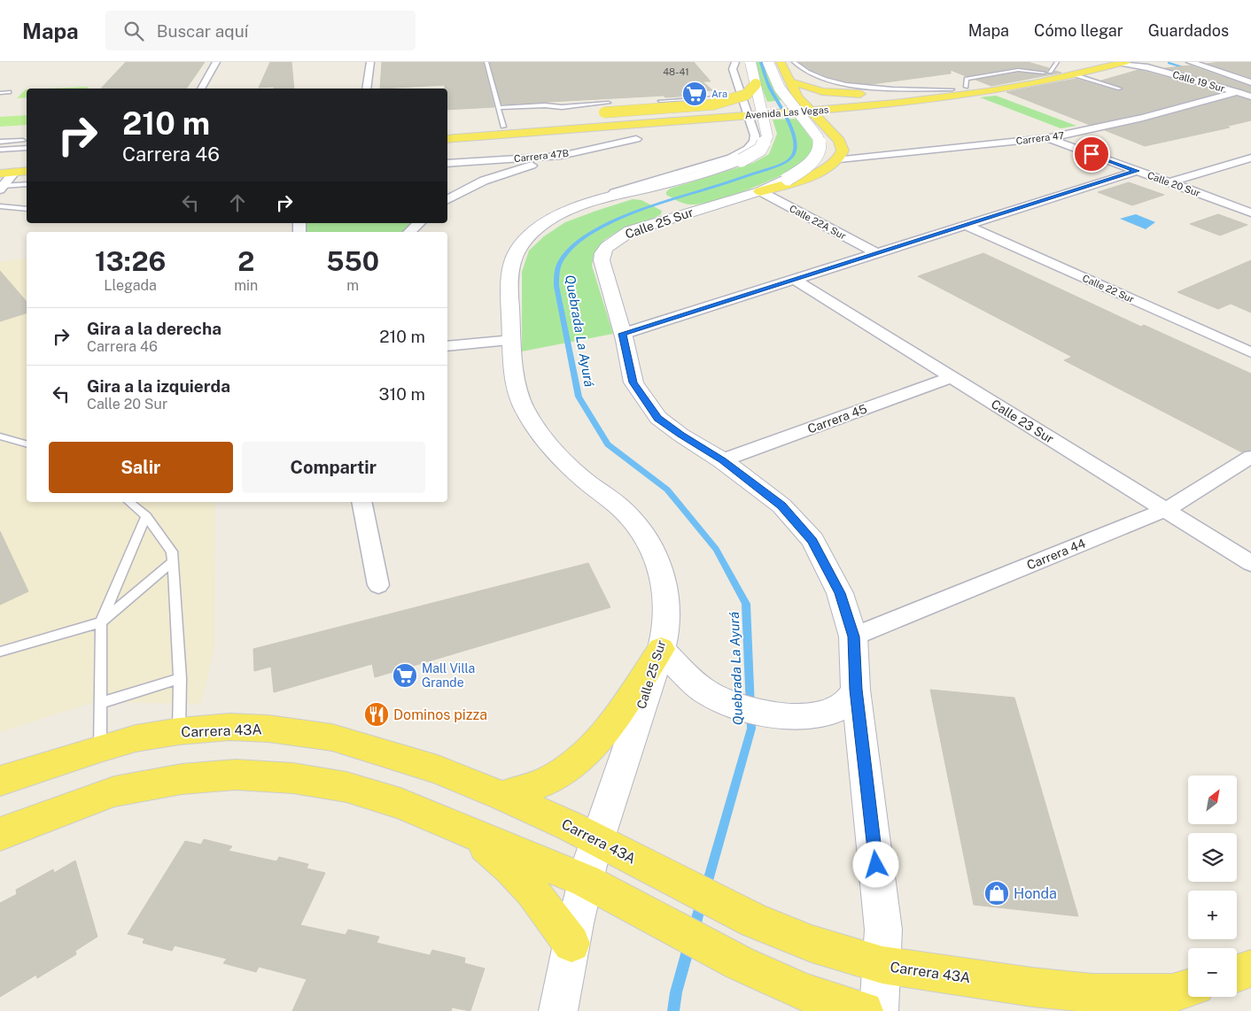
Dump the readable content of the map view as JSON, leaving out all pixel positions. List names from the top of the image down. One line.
{"streets":{"main road":["Avenida Las Vegas","Calle 25 Sur","Carrera 43A"],"street":["Calle 19 Sur","Carrera 47","Carrera 47B","Calle 20 Sur","Calle 22A Sur","Calle 22 Sur","Carrera 45","Calle 23 Sur","Carrera 44"]},"crossings":[["Calle 19 Sur","Avenida Las Vegas"],["Calle 19 Sur","Carrera 47"],["Carrera 47","Calle 20 Sur"],["Calle 22A Sur","Calle 25 Sur"],["Calle 25 Sur","Carrera 45"],["Calle 25 Sur","Carrera 44"],["Calle 25 Sur","Carrera 43A"],["Carrera 45","Calle 23 Sur"],["Calle 23 Sur","Carrera 44"]],"water":["Quebrada La Ayurá"],"places":{"supermarket":["Ara","Mall Villa Grande"],"restaurant":["Dominos pizza"],"shop":["Honda"]},"house_numbers":["48-41"],"north":"top right","page":{"header":"Mapa","search":"Buscar aquí","nav":["Mapa","Cómo llegar","Guardados"],"turn":["210 m","Carrera 46"],"eta":["13:26","Llegada","2","min","550","m"],"list":[{"name":"Gira a la derecha","note":"Carrera 46","value":"210 m"},{"name":"Gira a la izquierda","note":"Calle 20 Sur","value":"310 m"}],"buttons":["Salir","Compartir"],"map_buttons":["+","−"]}}
